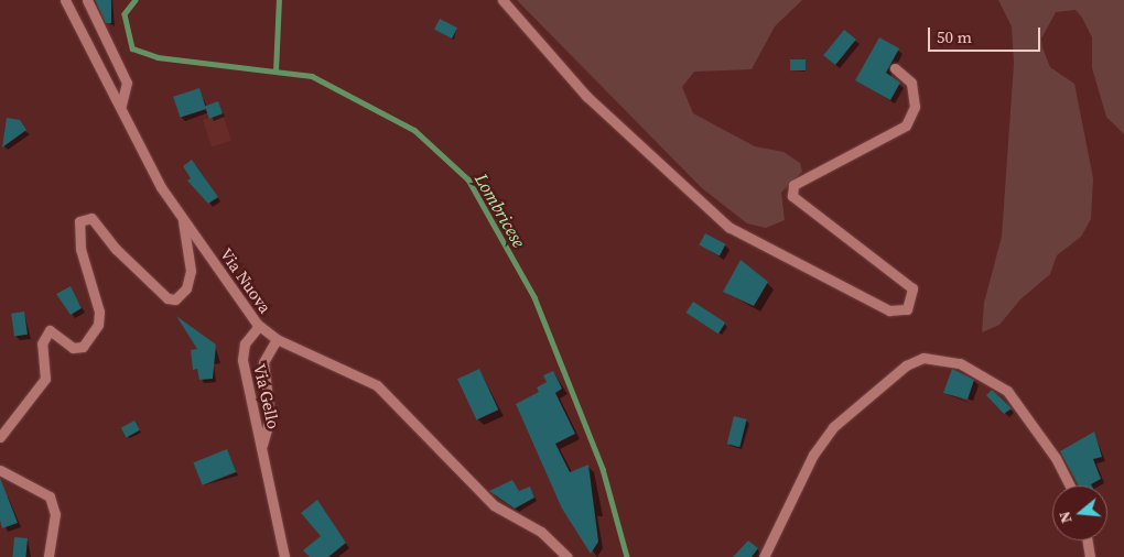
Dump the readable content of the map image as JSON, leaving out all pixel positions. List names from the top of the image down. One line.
{"streets":{"street":["Via Nuova","Via Gello"]},"crossings":[["Via Nuova","Via Gello"]],"water":["Lombricese"],"scale_bar":"50 m","north":"left"}
